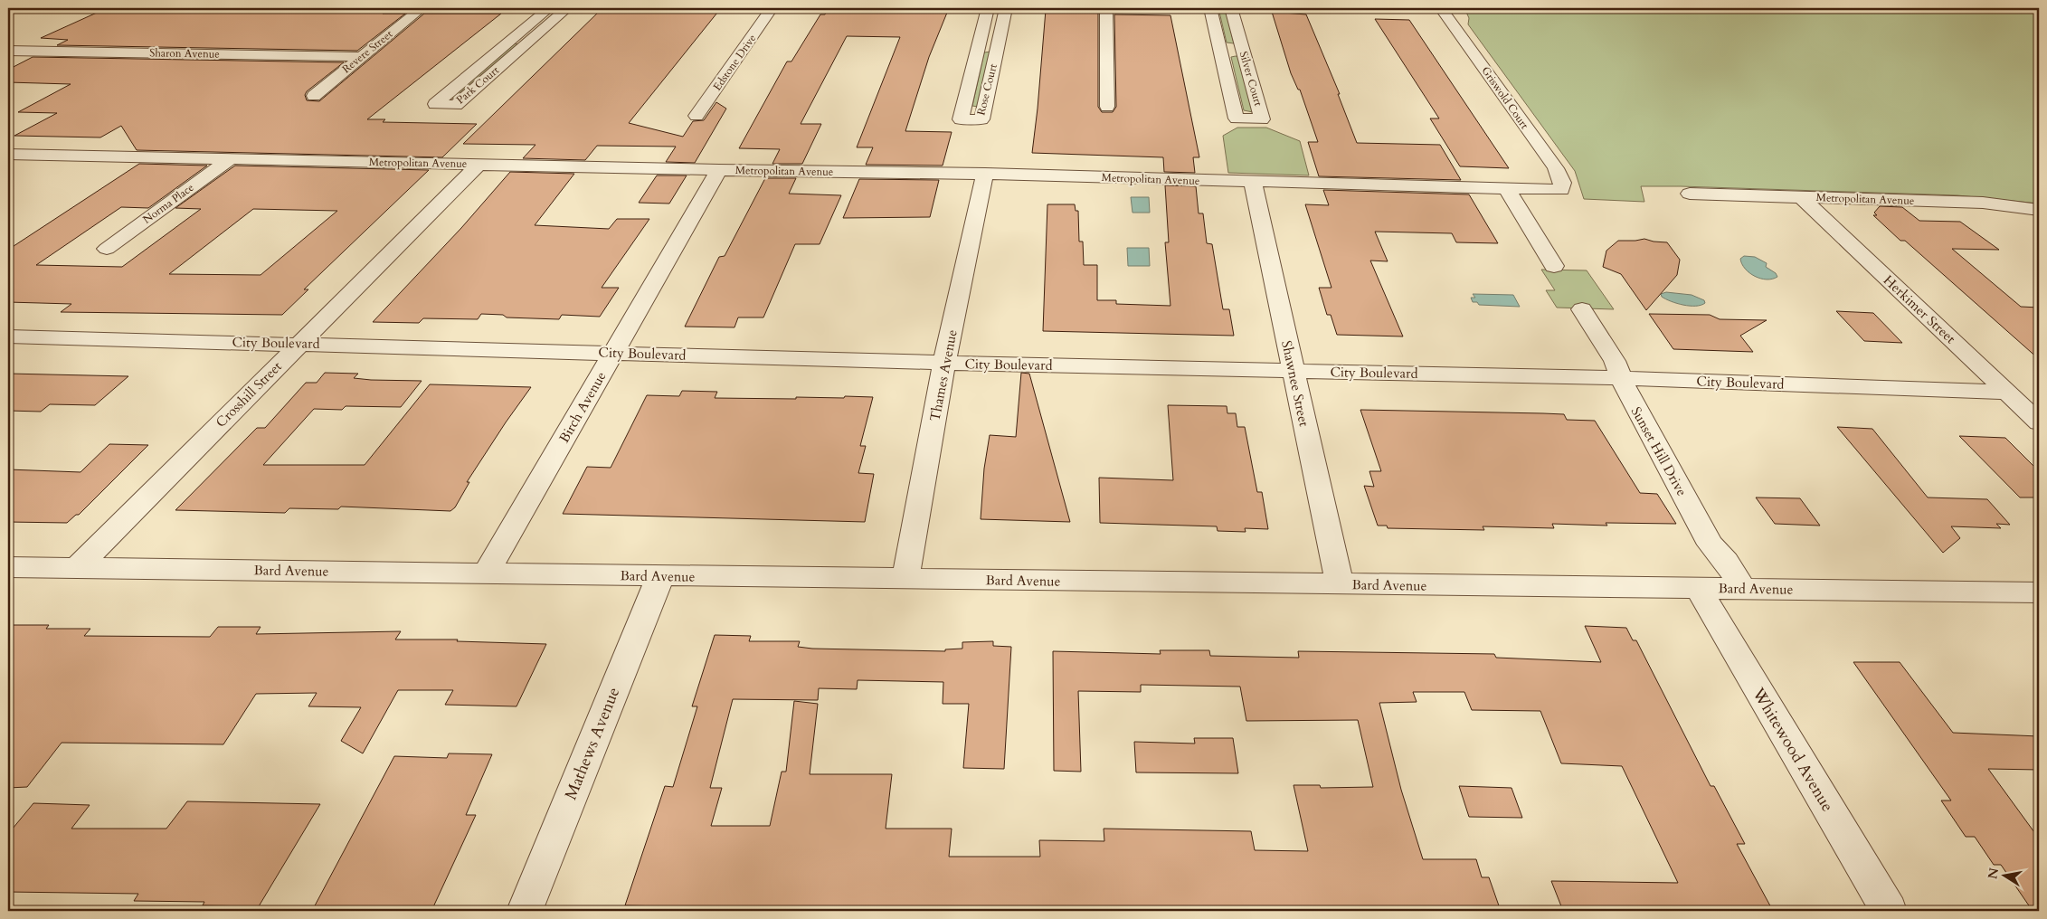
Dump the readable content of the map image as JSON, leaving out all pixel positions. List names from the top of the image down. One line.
{"streets":{"street":["Revere Street","Sharon Avenue","Edstone Drive","Silver Court","Park Court","Rose Court","Griswold Court","Metropolitan Avenue","Norma Place","Herkimer Street","City Boulevard","Thames Avenue","Shawnee Street","Crosshill Street","Birch Avenue","Sunset Hill Drive","Bard Avenue","Mathews Avenue","Whitewood Avenue"]},"crossings":[["Revere Street","Sharon Avenue"],["Griswold Court","Metropolitan Avenue"],["Metropolitan Avenue","Norma Place"],["Metropolitan Avenue","Herkimer Street"],["Metropolitan Avenue","Thames Avenue"],["Metropolitan Avenue","Shawnee Street"],["Metropolitan Avenue","Crosshill Street"],["Metropolitan Avenue","Birch Avenue"],["Herkimer Street","City Boulevard"],["City Boulevard","Thames Avenue"],["City Boulevard","Shawnee Street"],["City Boulevard","Crosshill Street"],["City Boulevard","Birch Avenue"],["City Boulevard","Sunset Hill Drive"],["Thames Avenue","Bard Avenue"],["Shawnee Street","Bard Avenue"],["Crosshill Street","Bard Avenue"],["Birch Avenue","Bard Avenue"],["Sunset Hill Drive","Bard Avenue"],["Bard Avenue","Mathews Avenue"],["Bard Avenue","Whitewood Avenue"]],"north":"left"}
